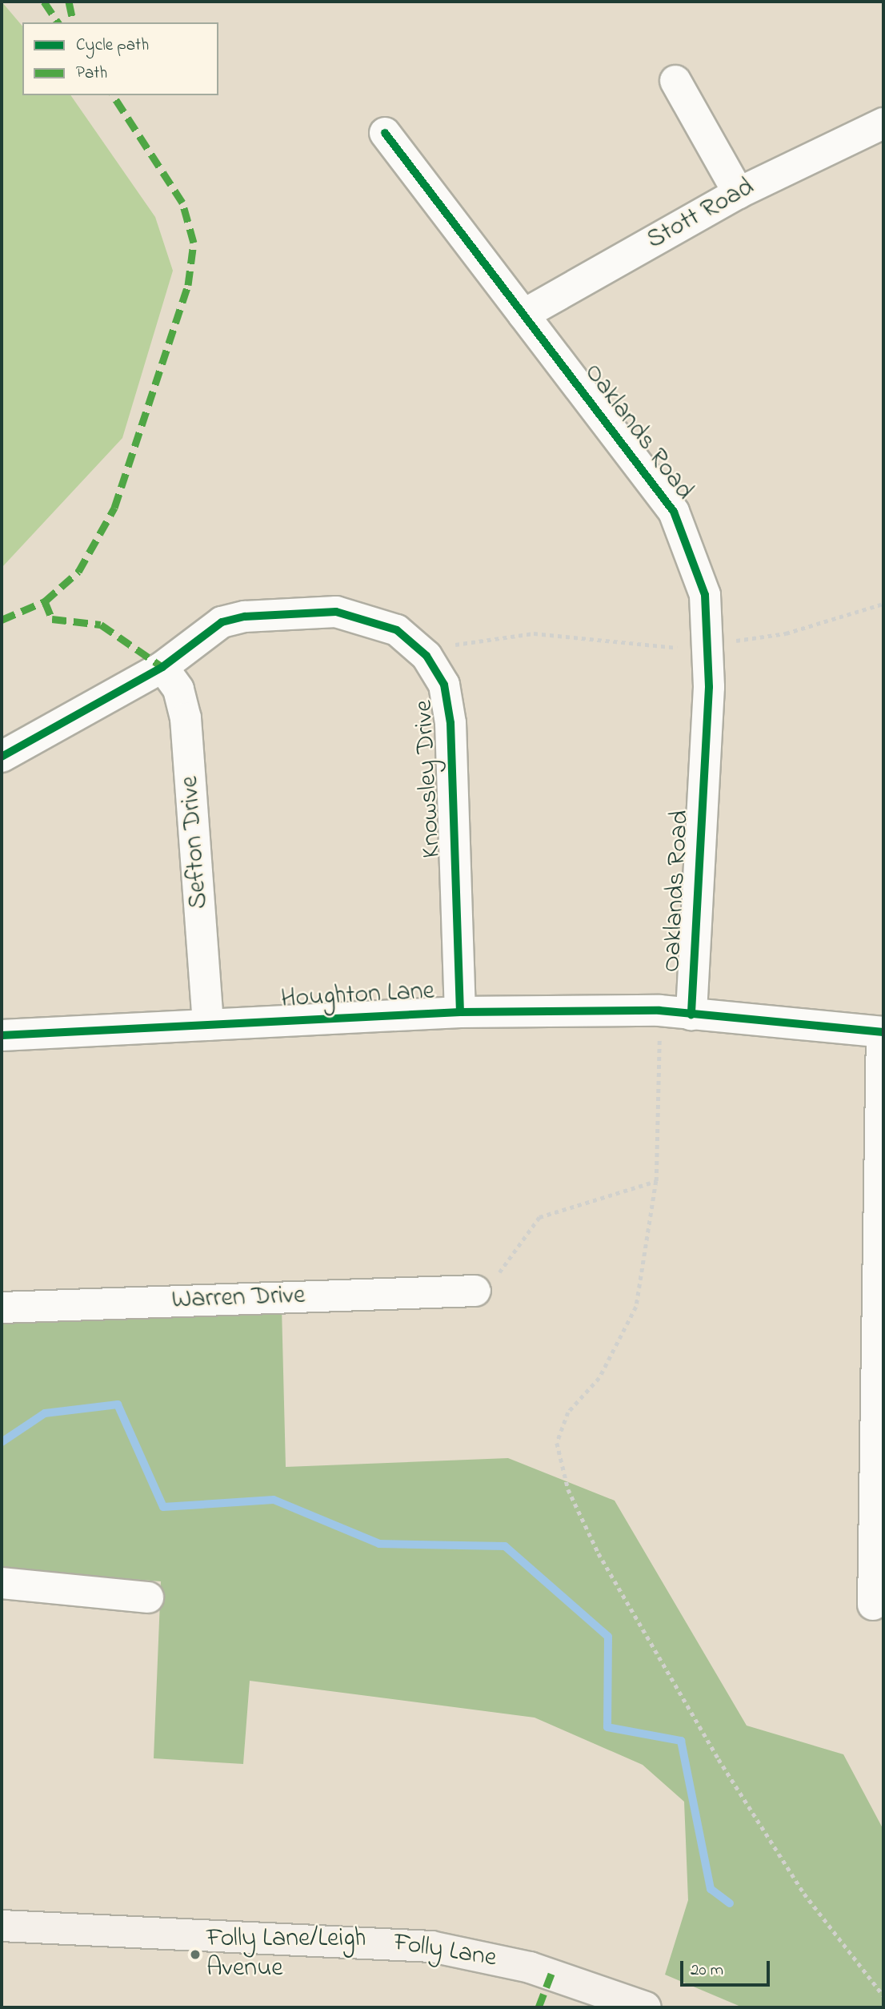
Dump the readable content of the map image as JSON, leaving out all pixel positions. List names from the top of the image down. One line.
{"streets":{"main road":["Folly Lane"],"street":["Stott Road","Oaklands Road","Knowsley Drive","Sefton Drive","Houghton Lane","Warren Drive"]},"crossings":[["Stott Road","Oaklands Road"],["Oaklands Road","Houghton Lane"],["Knowsley Drive","Sefton Drive"],["Knowsley Drive","Houghton Lane"],["Sefton Drive","Houghton Lane"]],"places":["Folly Lane/Leigh Avenue"],"legend":["Cycle path","Path"],"scale_bar":"20 m"}
